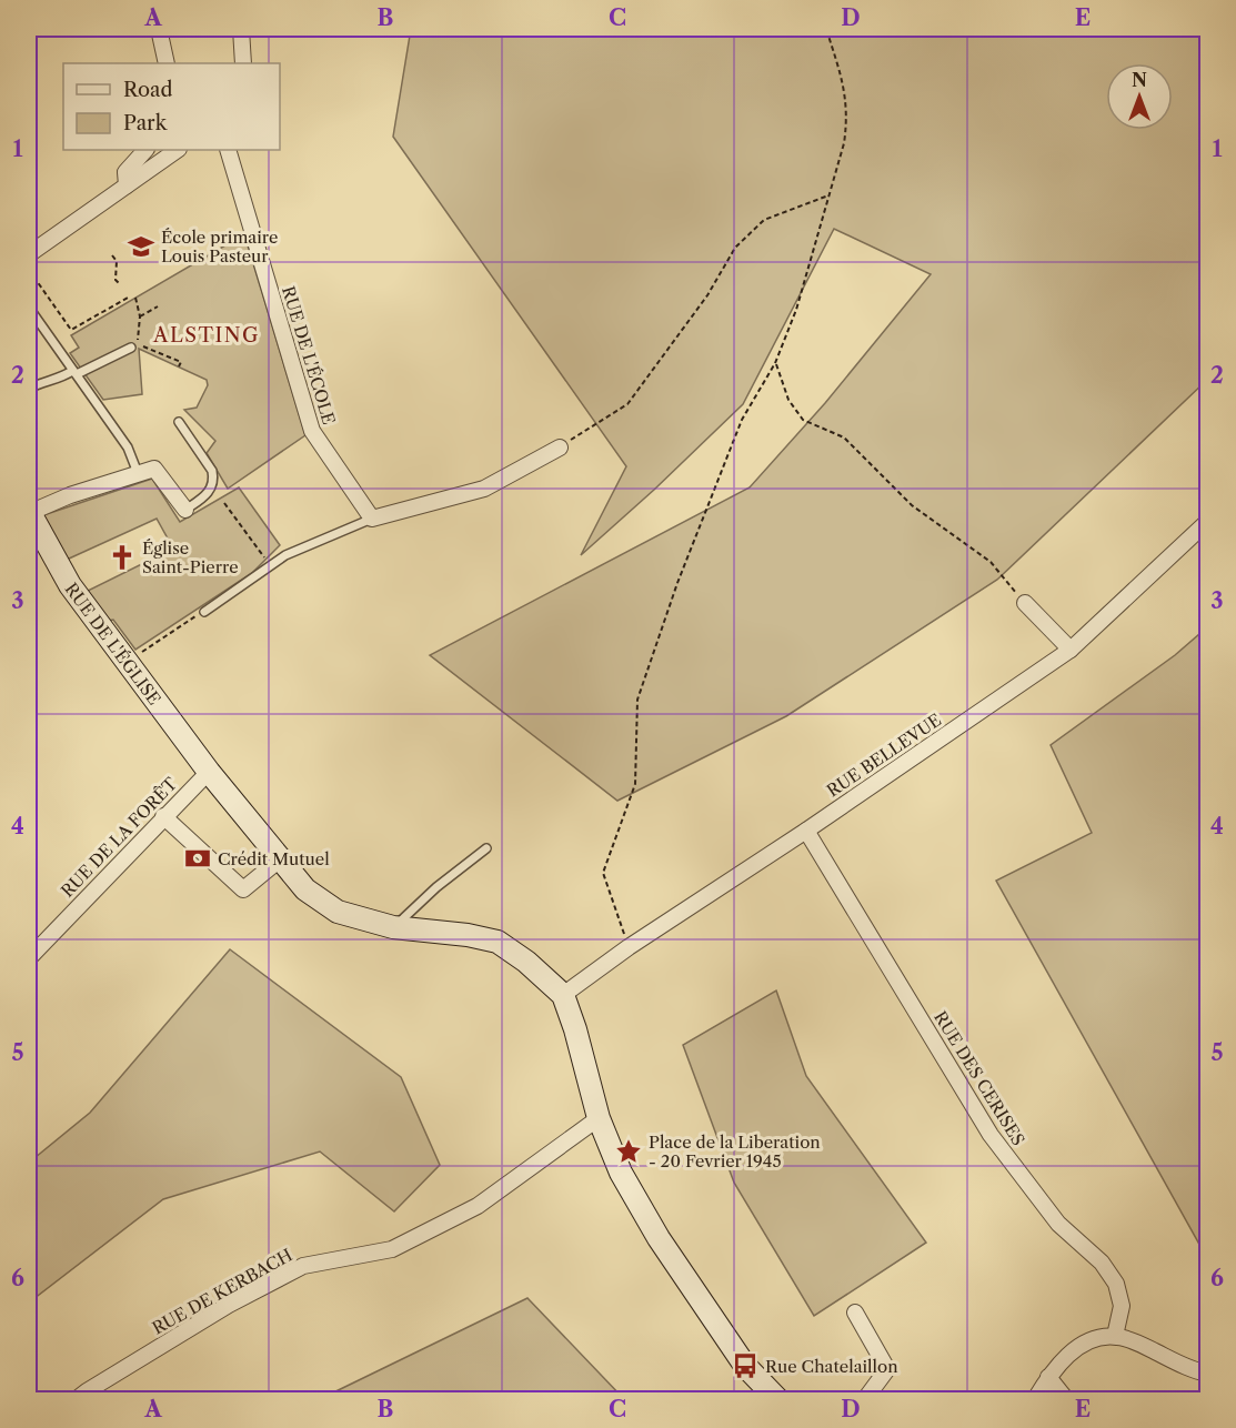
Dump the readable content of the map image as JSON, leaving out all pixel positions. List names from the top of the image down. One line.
{"streets":{"main road":["RUE DE L'ÉGLISE"],"street":["RUE DE L'ÉCOLE","RUE BELLEVUE","RUE DE LA FORÊT","RUE DES CERISES","RUE DE KERBACH"]},"crossings":[["RUE DE L'ÉGLISE","RUE BELLEVUE"],["RUE DE L'ÉGLISE","RUE DE LA FORÊT"],["RUE BELLEVUE","RUE DES CERISES"]],"districts":["ALSTING"],"places":{"school or university":["École primaire Louis Pasteur"],"church":["Église Saint-Pierre"],"bank":["Crédit Mutuel"],"place":["Place de la Liberation - 20 Fevrier 1945"],"bus stop":["Rue Chatelaillon"]},"legend":["Road","Park"],"north":"top","grid":{"columns":["A","B","C","D","E"],"rows":["1","2","3","4","5","6"]}}
